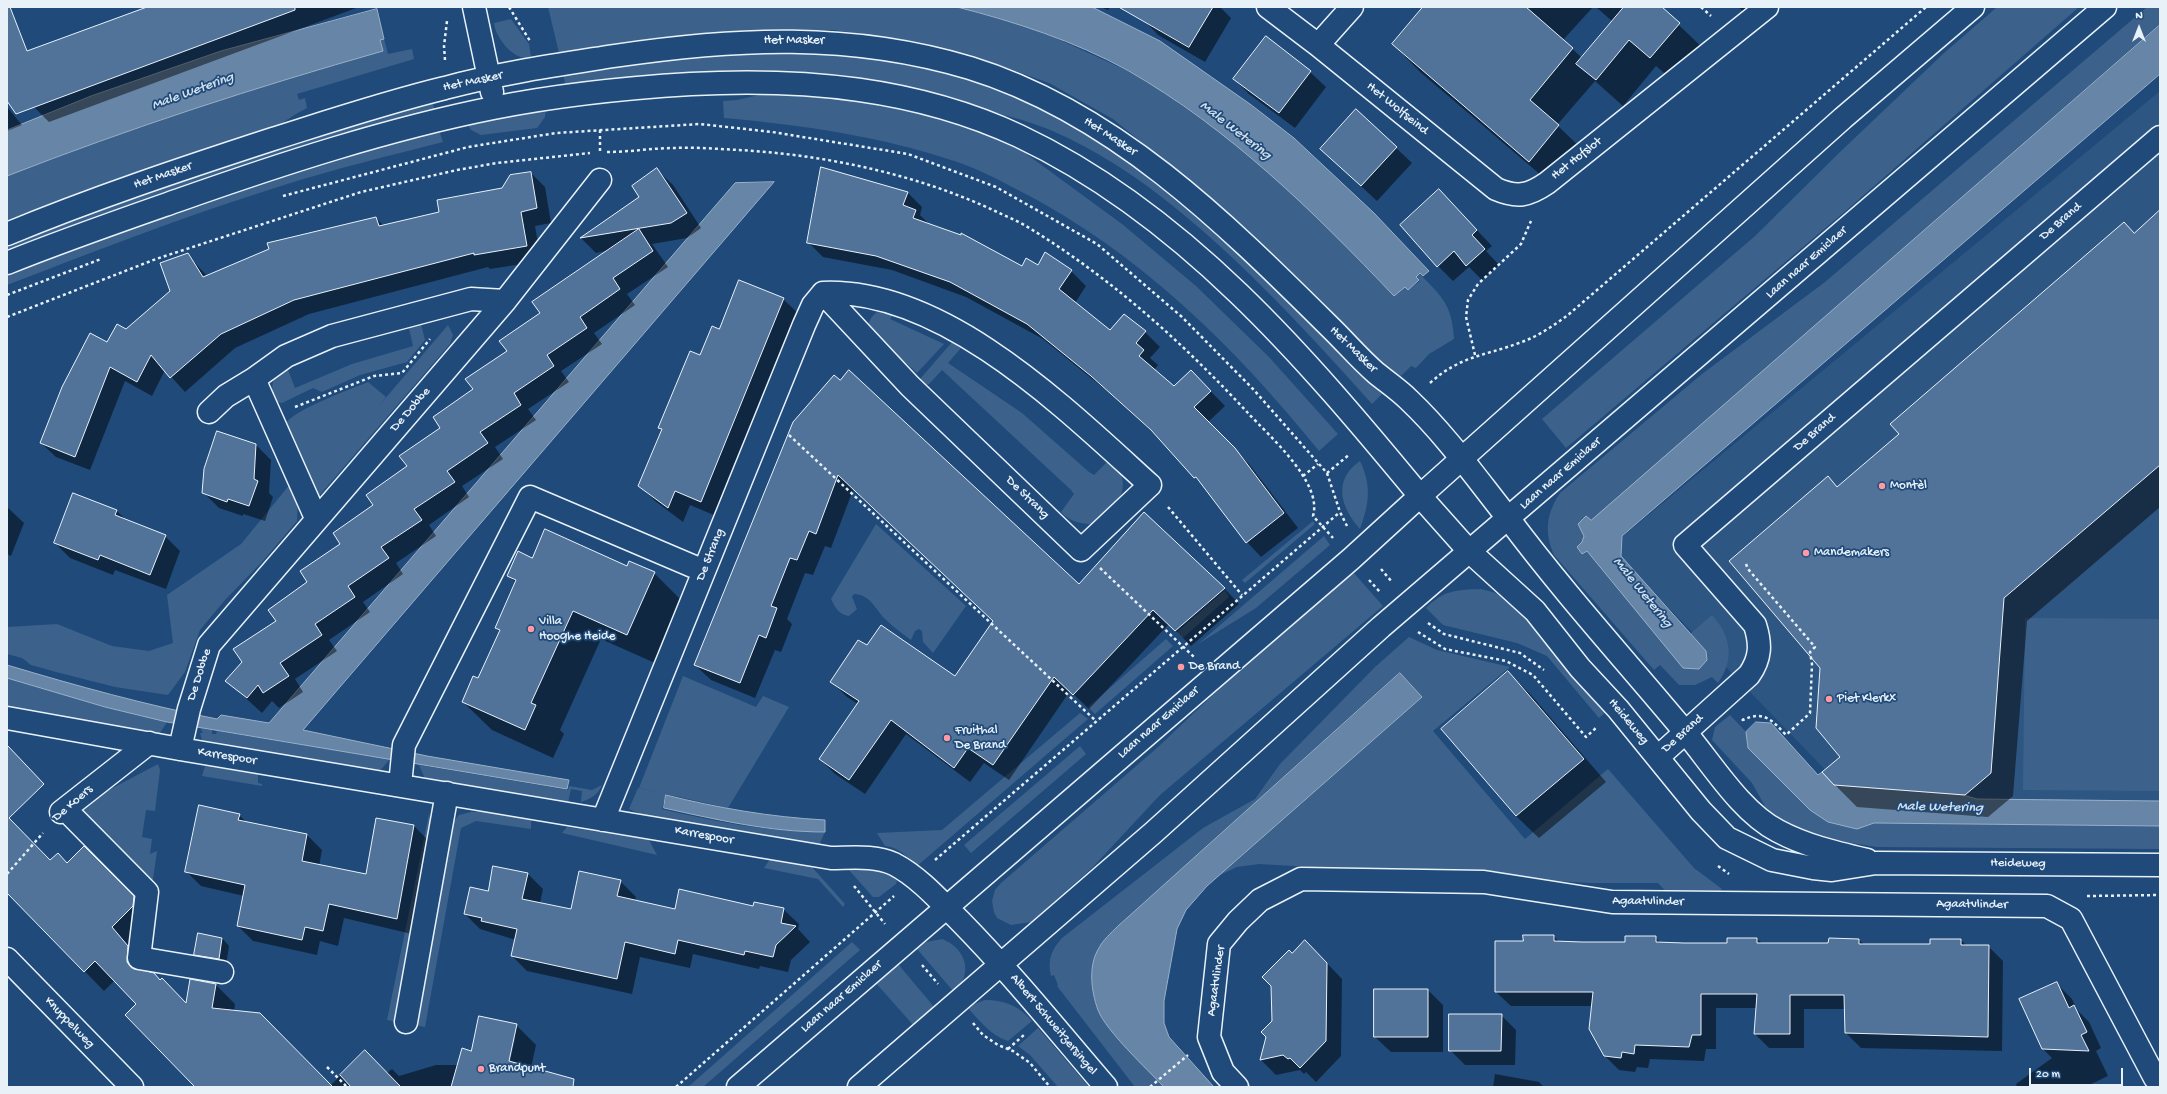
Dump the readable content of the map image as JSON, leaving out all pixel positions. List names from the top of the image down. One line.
{"streets":{"street":["Het Masker","Het Wolfseind","Het Hofslot","De Brand","Laan naar Emiclaer","De Dobbe","De Strang","Heideweg","Karrespoor","De Koers","Agaatvlinder","Knuppelweg","Albert Schweitzersingel"]},"crossings":[["Het Masker","Laan naar Emiclaer"],["Het Wolfseind","Het Hofslot"],["De Brand","Heideweg"],["Laan naar Emiclaer","Heideweg"],["Laan naar Emiclaer","Karrespoor"],["Laan naar Emiclaer","Albert Schweitzersingel"],["De Dobbe","Karrespoor"],["De Strang","Karrespoor"],["Karrespoor","De Koers"]],"water":["Male Wetering"],"places":["Montèl","Mandemakers","Villa Hooghe Heide","De Brand","Piet Klerkx","Fruithal De Brand","Brandpunt"],"scale_bar":"20 m","north":"top"}
